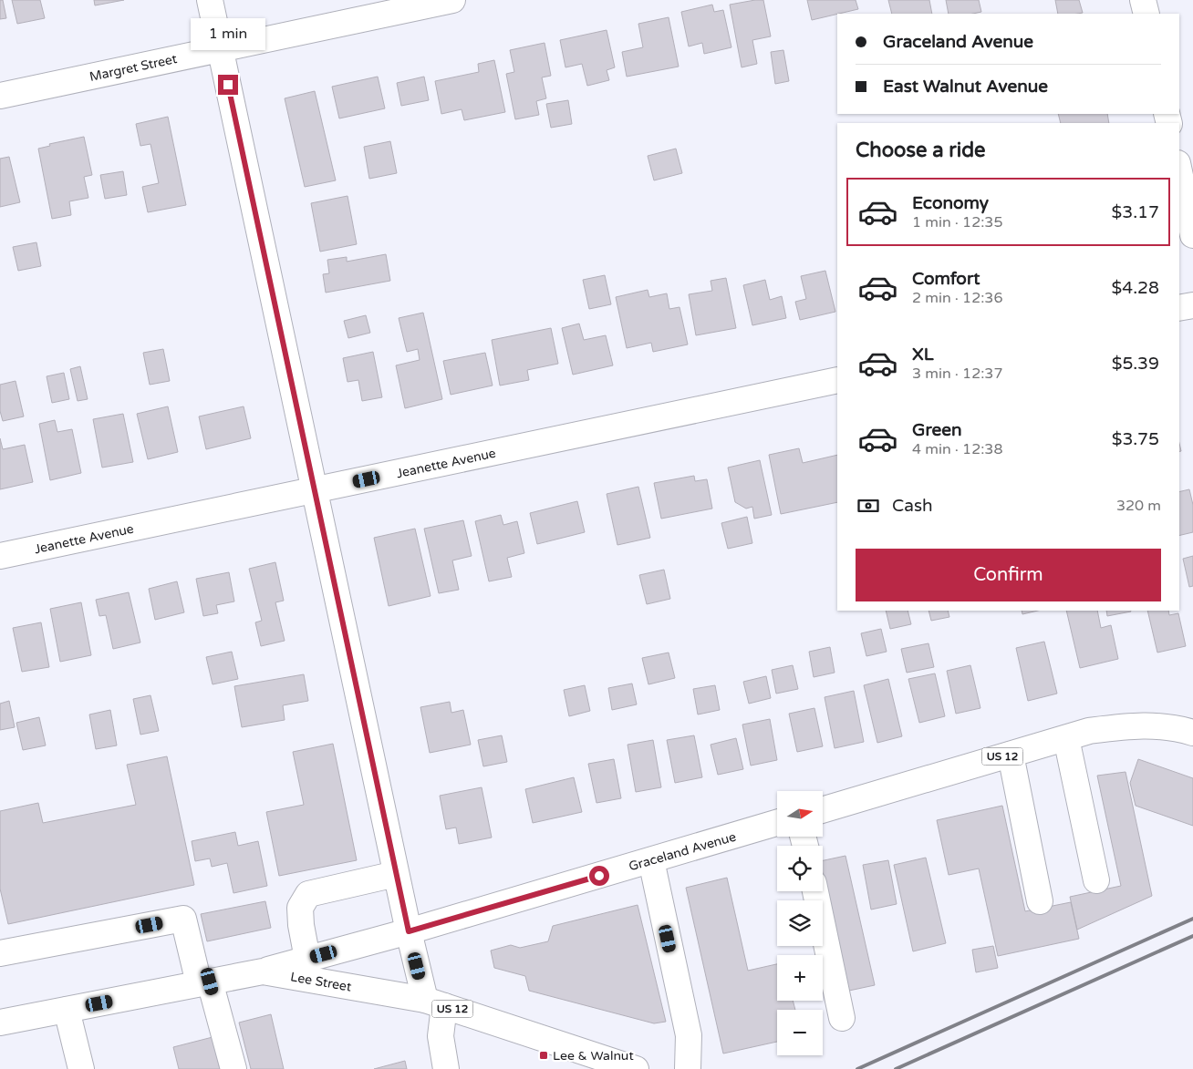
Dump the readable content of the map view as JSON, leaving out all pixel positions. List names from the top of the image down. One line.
{"streets":{"street":["Margret Street","Jeanette Avenue","US 12","Graceland Avenue","Lee Street"]},"crossings":[["Graceland Avenue","Lee Street"]],"places":{"transit":["Lee & Walnut"]},"north":"right","page":{"banner":["Graceland Avenue","East Walnut Avenue"],"bubble":"1 min","heading":"Choose a ride","list":[{"name":"Economy","note":"1 min · 12:35","value":"$3.17"},{"name":"Comfort","note":"2 min · 12:36","value":"$4.28"},{"name":"XL","note":"3 min · 12:37","value":"$5.39"},{"name":"Green","note":"4 min · 12:38","value":"$3.75"}],"pay":["Cash","320 m"],"buttons":"Confirm","map_buttons":["+","−"]}}
